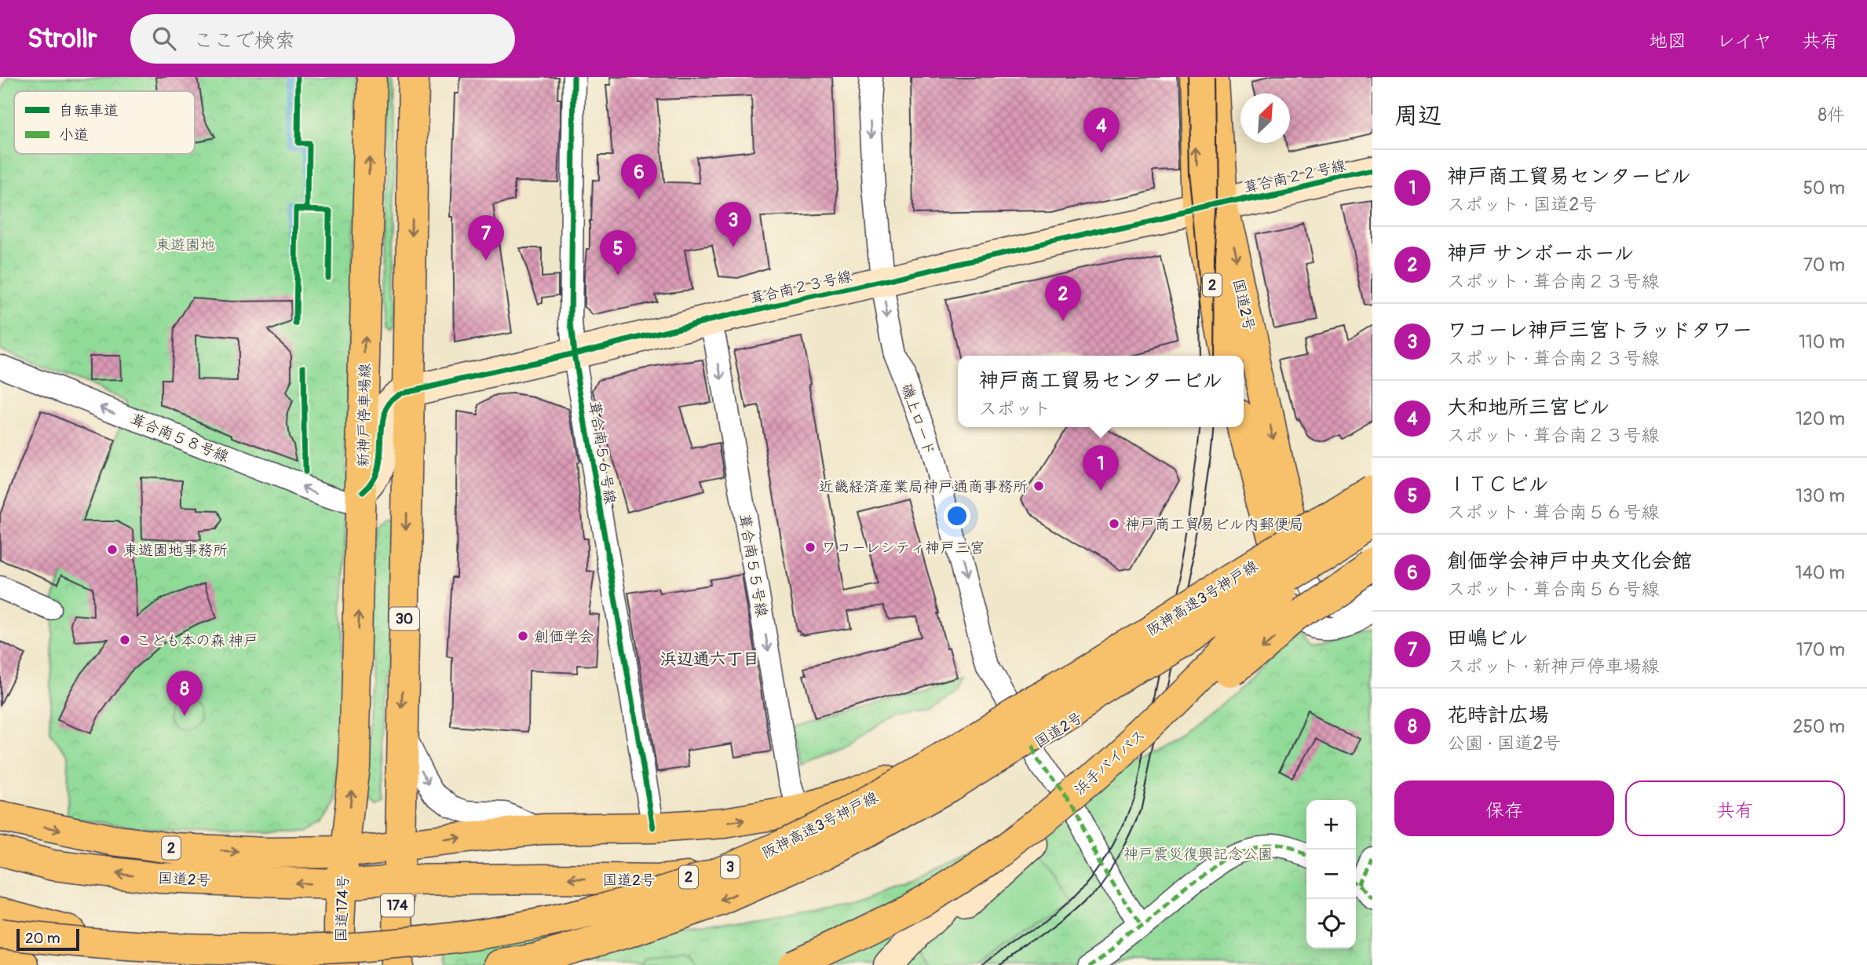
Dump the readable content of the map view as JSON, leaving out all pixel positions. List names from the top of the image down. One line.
{"streets":{"main road":["2","国道2号","新神戸停車場線","阪神高速3号神戸線","30","浜手バイパス","3","174","国道174号"],"street":["葺合南２２号線","葺合南２３号線","磯上ロード","葺合南５８号線","葺合南５６号線","葺合南５５号線"]},"crossings":[["葺合南２２号線","葺合南２３号線"],["葺合南２２号線","国道2号"],["葺合南２３号線","国道2号"],["葺合南２３号線","磯上ロード"],["葺合南２３号線","葺合南５６号線"],["葺合南２３号線","葺合南５５号線"],["葺合南２３号線","30"],["国道2号","新神戸停車場線"],["国道2号","磯上ロード"],["国道2号","葺合南５６号線"],["国道2号","葺合南５５号線"],["国道2号","30"],["国道2号","174"],["国道2号","国道174号"],["新神戸停車場線","葺合南５８号線"],["新神戸停車場線","国道174号"],["阪神高速3号神戸線","浜手バイパス"],["阪神高速3号神戸線","3"],["30","174"]],"one_way":["磯上ロード","葺合南５８号線","葺合南５５号線"],"districts":["浜辺通六丁目"],"parks":["東遊園地","神戸震災復興記念公園"],"places":["近畿経済産業局神戸通商事務所","神戸商工貿易ビル内郵便局","ワコーレシティ神戸三宮","東遊園地事務所","創価学会","こども本の森 神戸"],"legend":["自転車道","小道"],"scale_bar":"20 m","north":"top right","page":{"header":"Strollr","search":"ここで検索","nav":["地図","レイヤ","共有"],"heading":["周辺","8件"],"pins":["4","6","3","7","5","2","1","8"],"list":[{"mark":"1","name":"神戸商工貿易センタービル","note":"スポット · 国道2号","value":"50 m"},{"mark":"2","name":"神戸 サンボーホール","note":"スポット · 葺合南２３号線","value":"70 m"},{"mark":"3","name":"ワコーレ神戸三宮トラッドタワー","note":"スポット · 葺合南２３号線","value":"110 m"},{"mark":"4","name":"大和地所三宮ビル","note":"スポット · 葺合南２３号線","value":"120 m"},{"mark":"5","name":"ＩＴＣビル","note":"スポット · 葺合南５６号線","value":"130 m"},{"mark":"6","name":"創価学会神戸中央文化会館","note":"スポット · 葺合南５６号線","value":"140 m"},{"mark":"7","name":"田嶋ビル","note":"スポット · 新神戸停車場線","value":"170 m"},{"mark":"8","name":"花時計広場","note":"公園 · 国道2号","value":"250 m"}],"popup":["神戸商工貿易センタービル","スポット"],"buttons":["保存","共有"],"map_buttons":["+","−"],"scale":"20 m"}}
